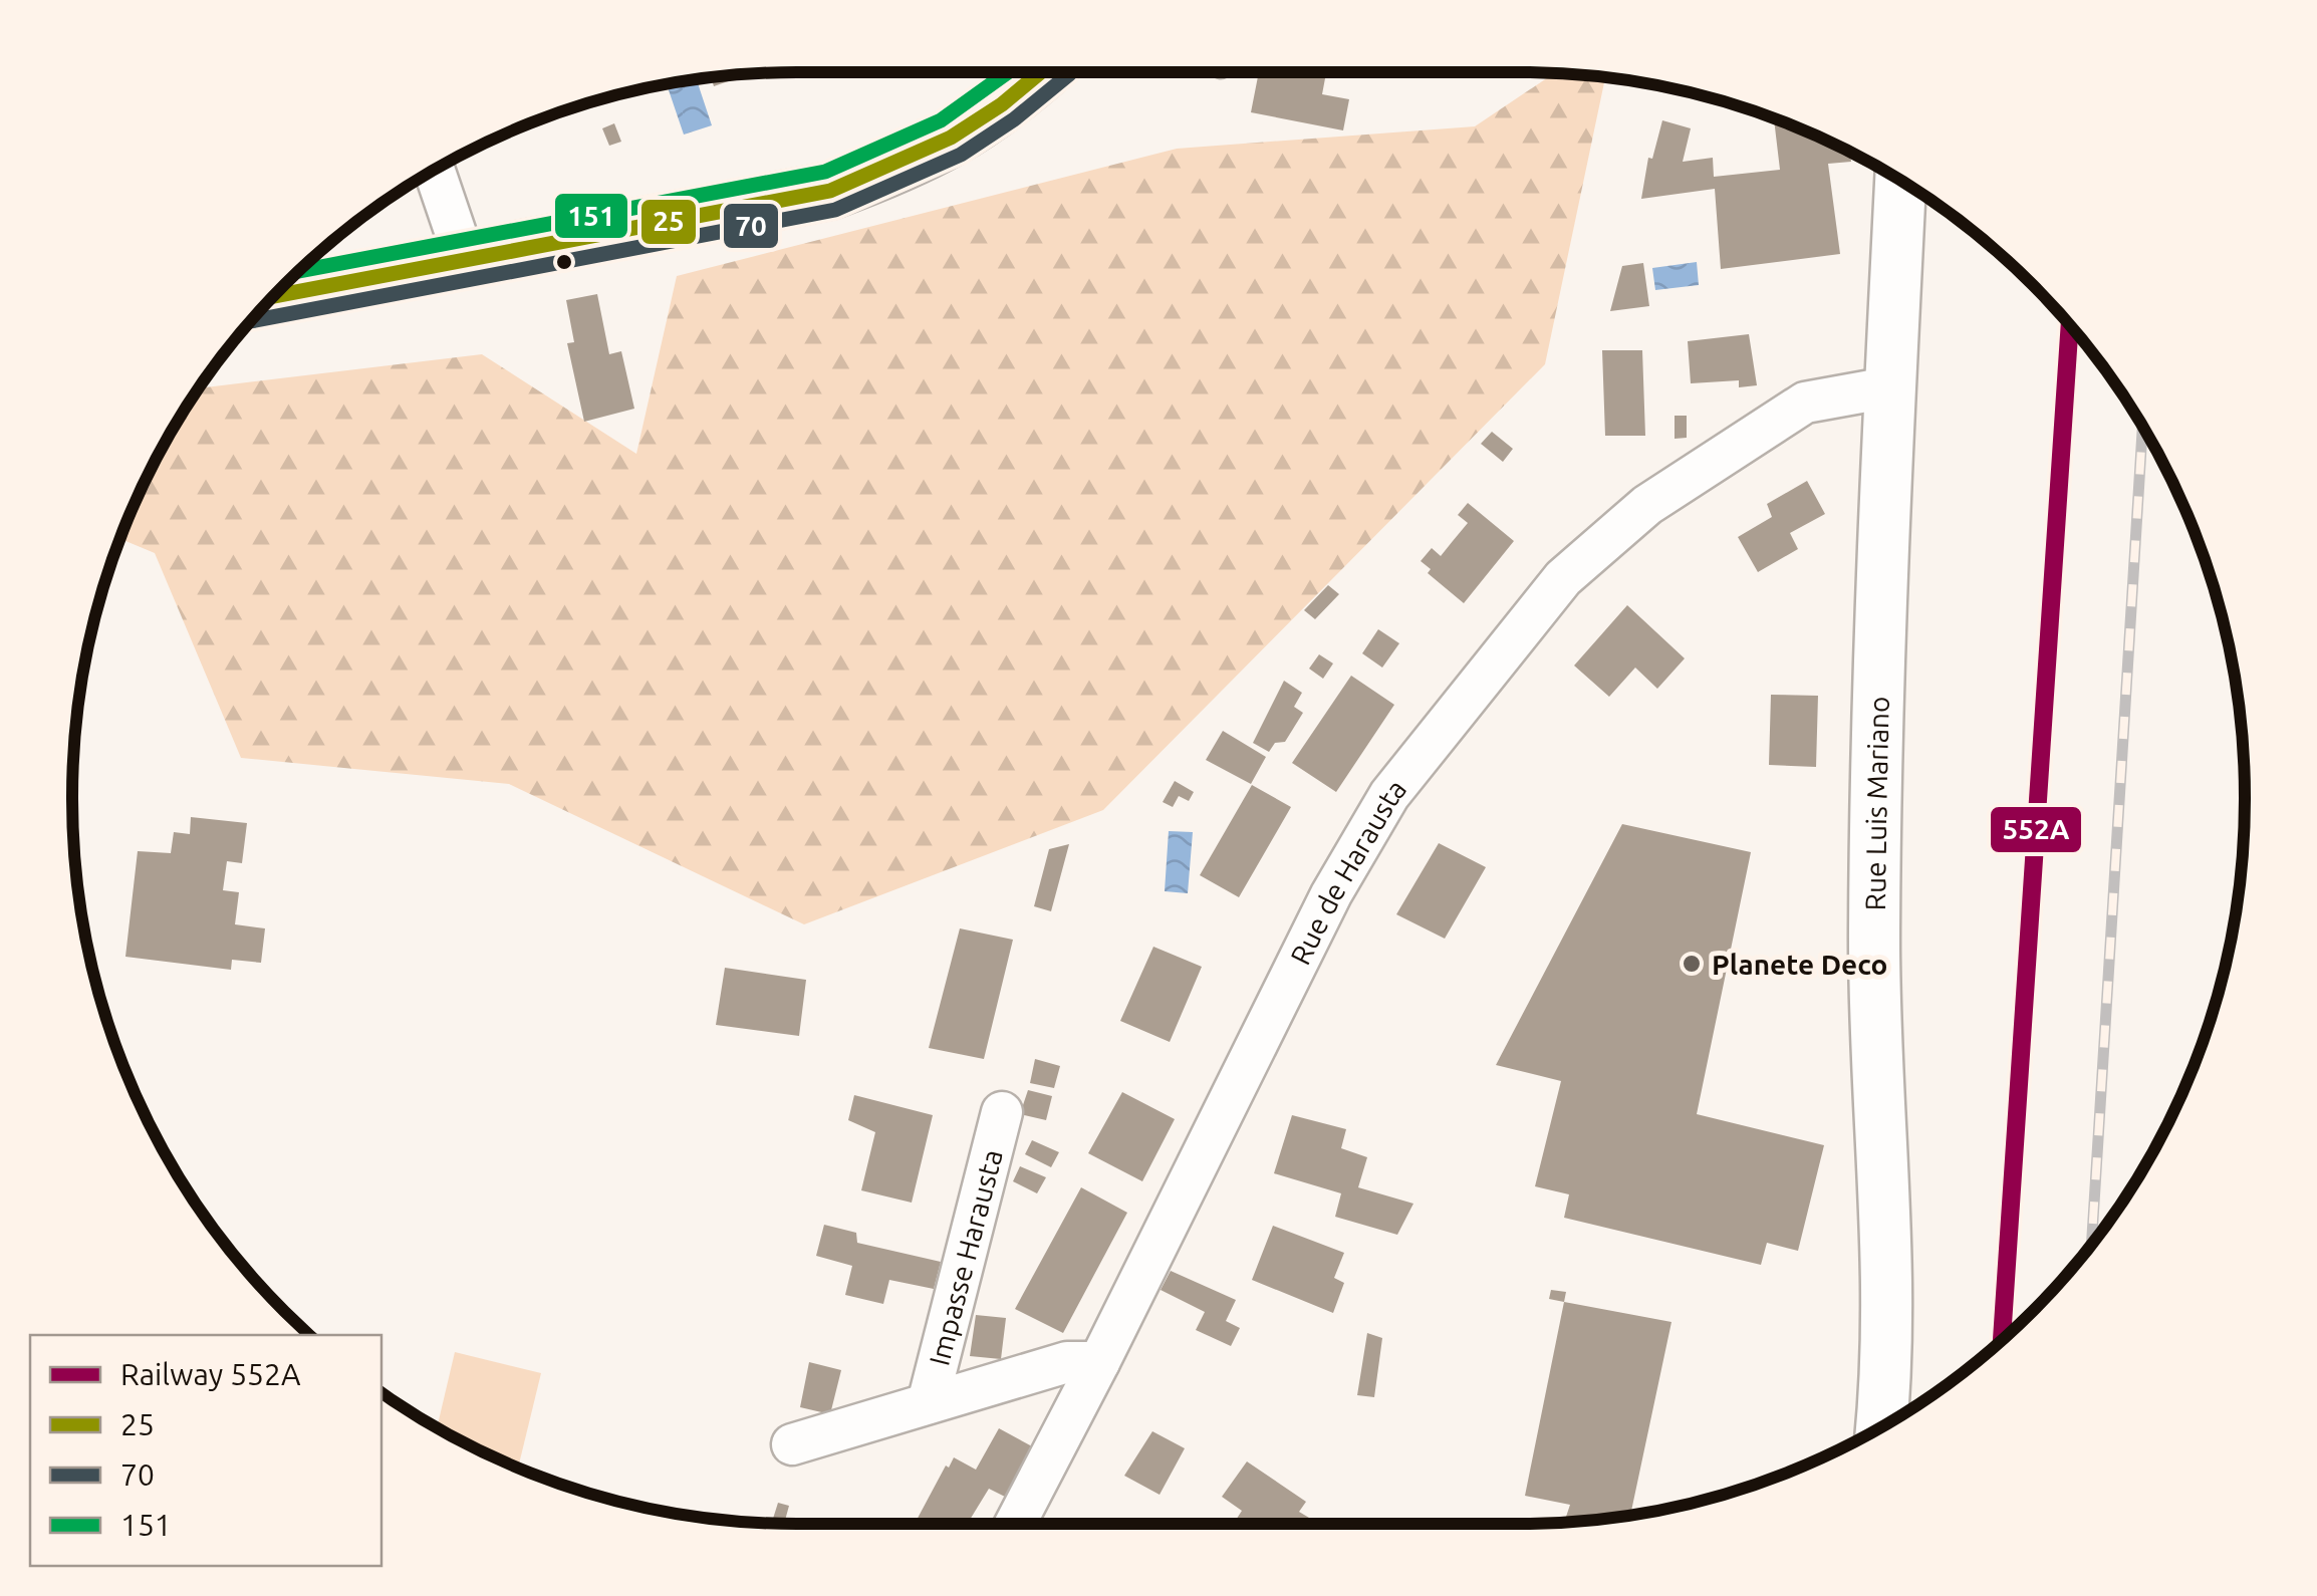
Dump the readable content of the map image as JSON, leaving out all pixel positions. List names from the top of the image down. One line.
{"streets":{"street":["Rue Luis Mariano","Rue de Harausta","Impasse Harausta"]},"crossings":[["Rue Luis Mariano","Rue de Harausta"],["Rue de Harausta","Impasse Harausta"]],"places":["Planete Deco"],"lines":["transit line 25","transit line 151","transit line 70","rail line 552A"],"legend":["Railway 552A","25","70","151"]}
